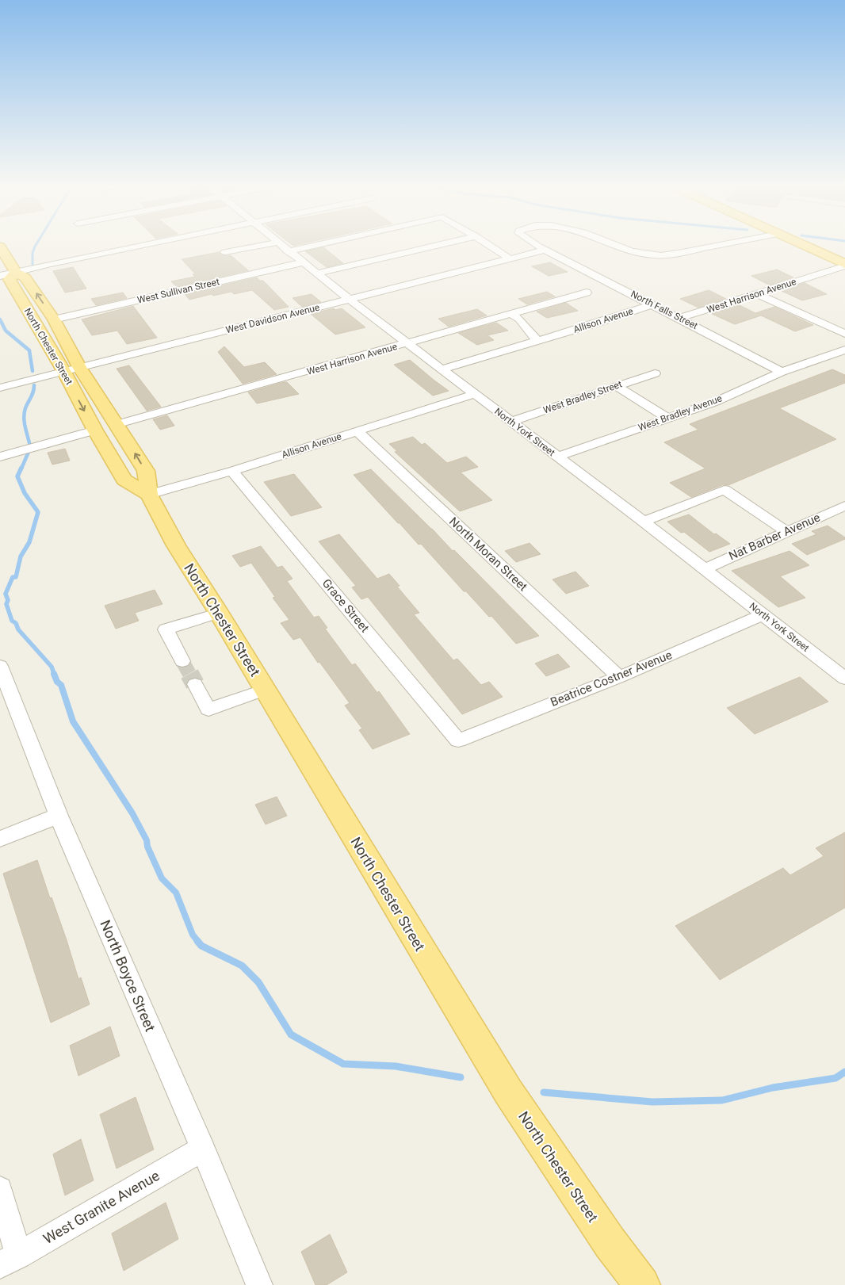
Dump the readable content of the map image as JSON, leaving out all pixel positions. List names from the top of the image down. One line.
{"streets":{"main road":["North Chester Street"],"street":["West Sullivan Street","West Harrison Avenue","North Falls Street","West Davidson Avenue","Allison Avenue","West Bradley Street","West Bradley Avenue","North York Street","Nat Barber Avenue","North Moran Street","Grace Street","Beatrice Costner Avenue","North Boyce Street","West Granite Avenue"]},"crossings":[["West Sullivan Street","North Chester Street"],["West Sullivan Street","North York Street"],["West Harrison Avenue","North Falls Street"],["West Harrison Avenue","North Chester Street"],["West Harrison Avenue","North York Street"],["North Falls Street","West Davidson Avenue"],["North Falls Street","Allison Avenue"],["North Falls Street","West Bradley Avenue"],["West Davidson Avenue","North Chester Street"],["West Davidson Avenue","North York Street"],["Allison Avenue","North Chester Street"],["Allison Avenue","North York Street"],["Allison Avenue","North Moran Street"],["Allison Avenue","Grace Street"],["West Bradley Street","North York Street"],["West Bradley Avenue","North York Street"],["North York Street","Nat Barber Avenue"],["North York Street","Beatrice Costner Avenue"],["North Moran Street","Beatrice Costner Avenue"],["Grace Street","Beatrice Costner Avenue"],["North Boyce Street","West Granite Avenue"]]}
